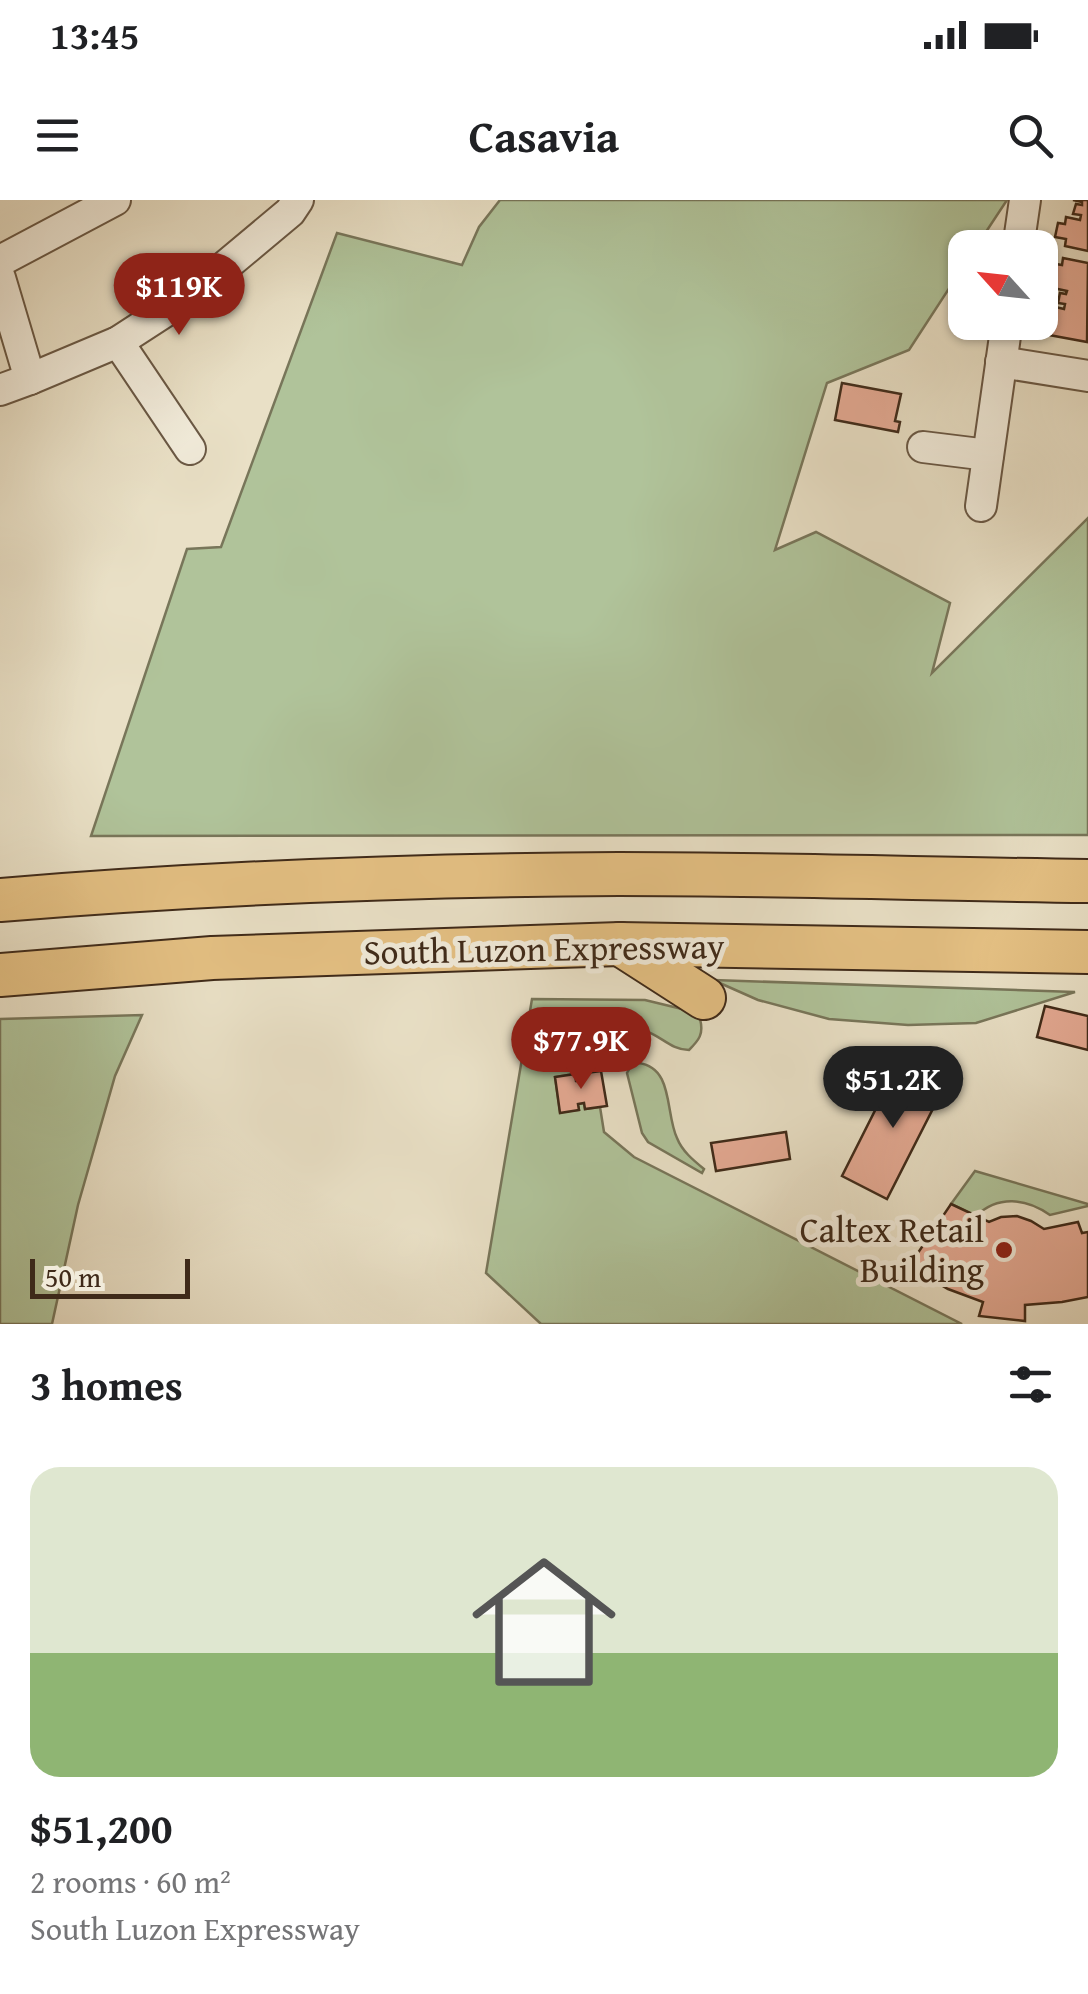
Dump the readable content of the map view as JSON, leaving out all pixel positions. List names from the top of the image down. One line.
{"streets":{"highway":["South Luzon Expressway"]},"places":["Caltex Retail Building"],"scale_bar":"50 m","north":"top left","page":{"status":"13:45","header":"Casavia","price":["$119K","$77.9K","$51.2K"],"scale":"50 m","heading":"3 homes","list":[{"name":"$51,200","note":"2 rooms · 60 m² · South Luzon Expressway"}]}}
